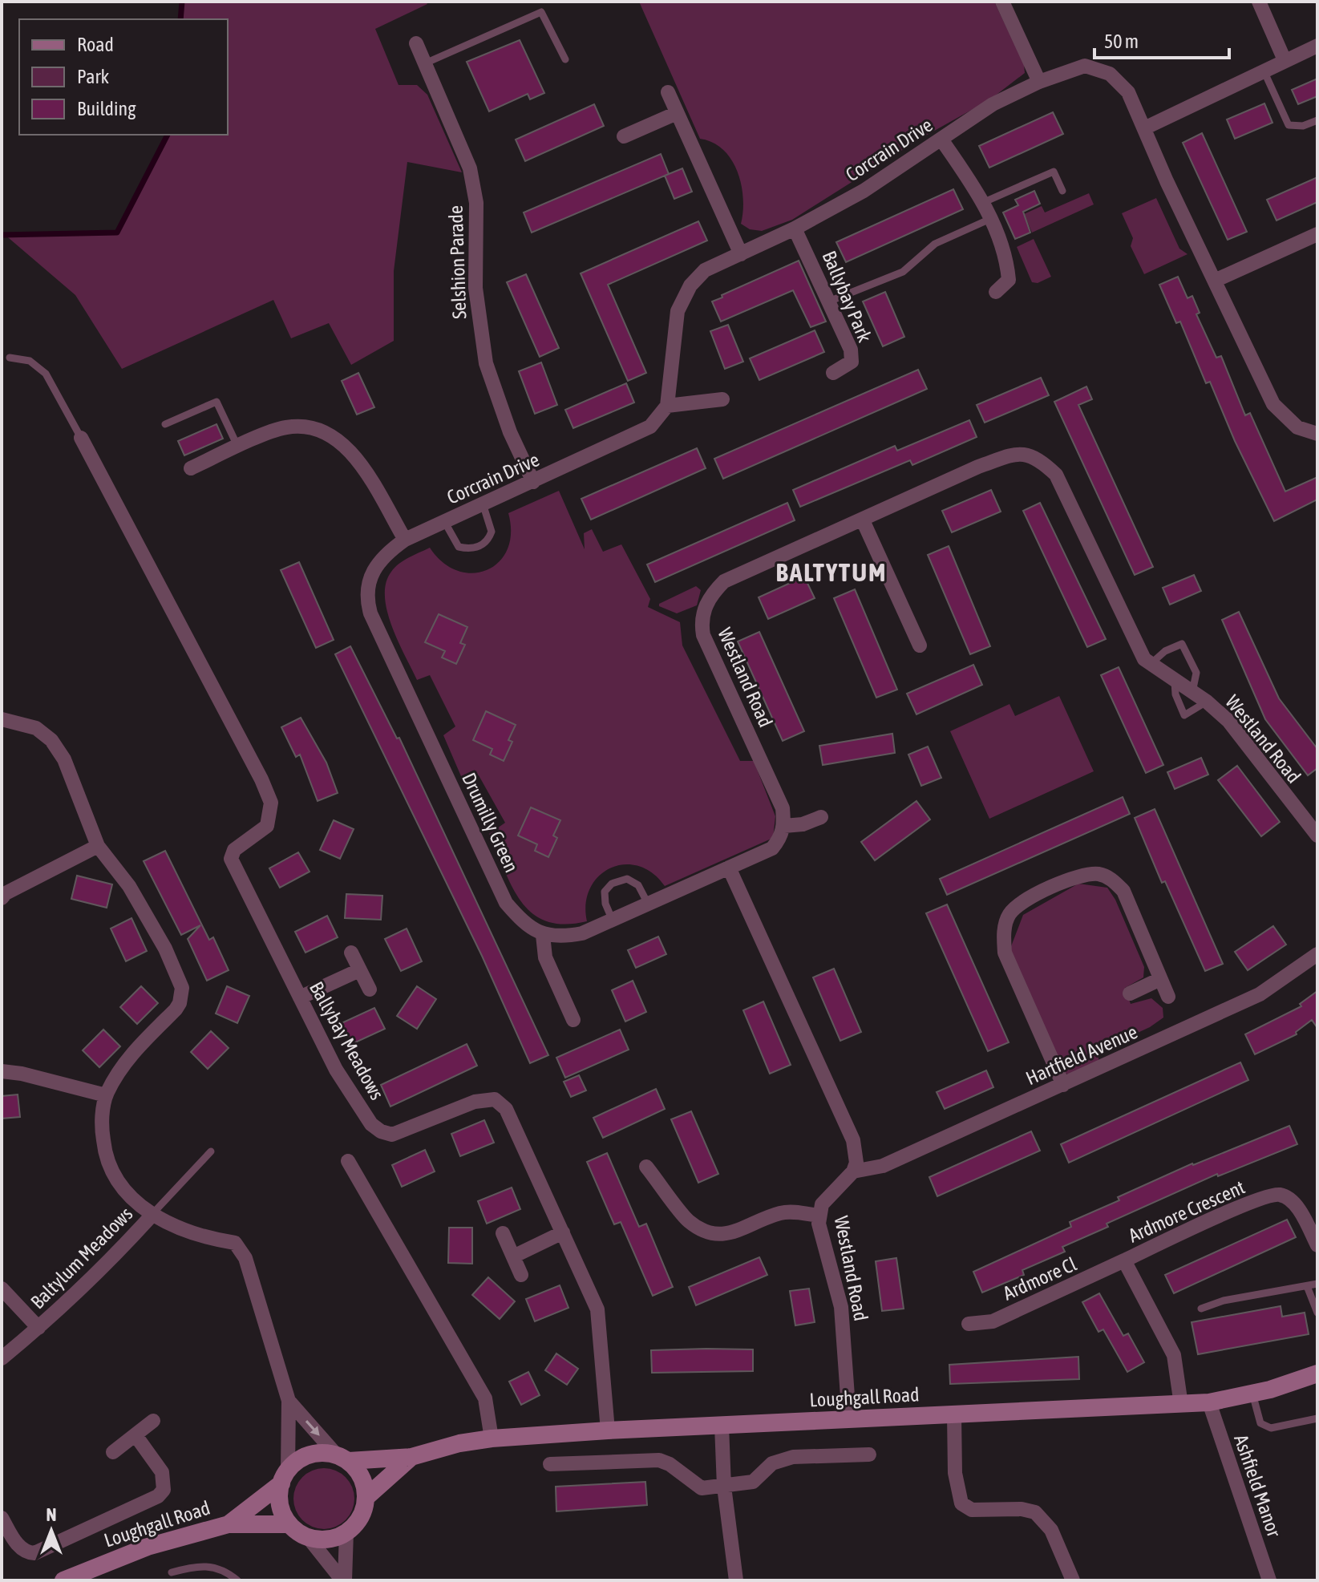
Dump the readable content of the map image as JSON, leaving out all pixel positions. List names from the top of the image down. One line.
{"streets":{"main road":["Loughgall Road"],"street":["Corcrain Drive","Selshion Parade","Ballybay Park","Westland Road","Drumilly Green","Ballybay Meadows","Hartfield Avenue","Ardmore Crescent","Baltylum Meadows","Ardmore Cl","Ashfield Manor"]},"crossings":[["Corcrain Drive","Selshion Parade"],["Corcrain Drive","Ballybay Park"],["Corcrain Drive","Drumilly Green"],["Westland Road","Hartfield Avenue"],["Westland Road","Loughgall Road"],["Ballybay Meadows","Loughgall Road"],["Ardmore Crescent","Ardmore Cl"],["Ardmore Crescent","Loughgall Road"],["Baltylum Meadows","Loughgall Road"],["Loughgall Road","Ashfield Manor"]],"districts":["BALTYTUM"],"legend":["Road","Park","Building"],"scale_bar":"50 m","north":"top"}
